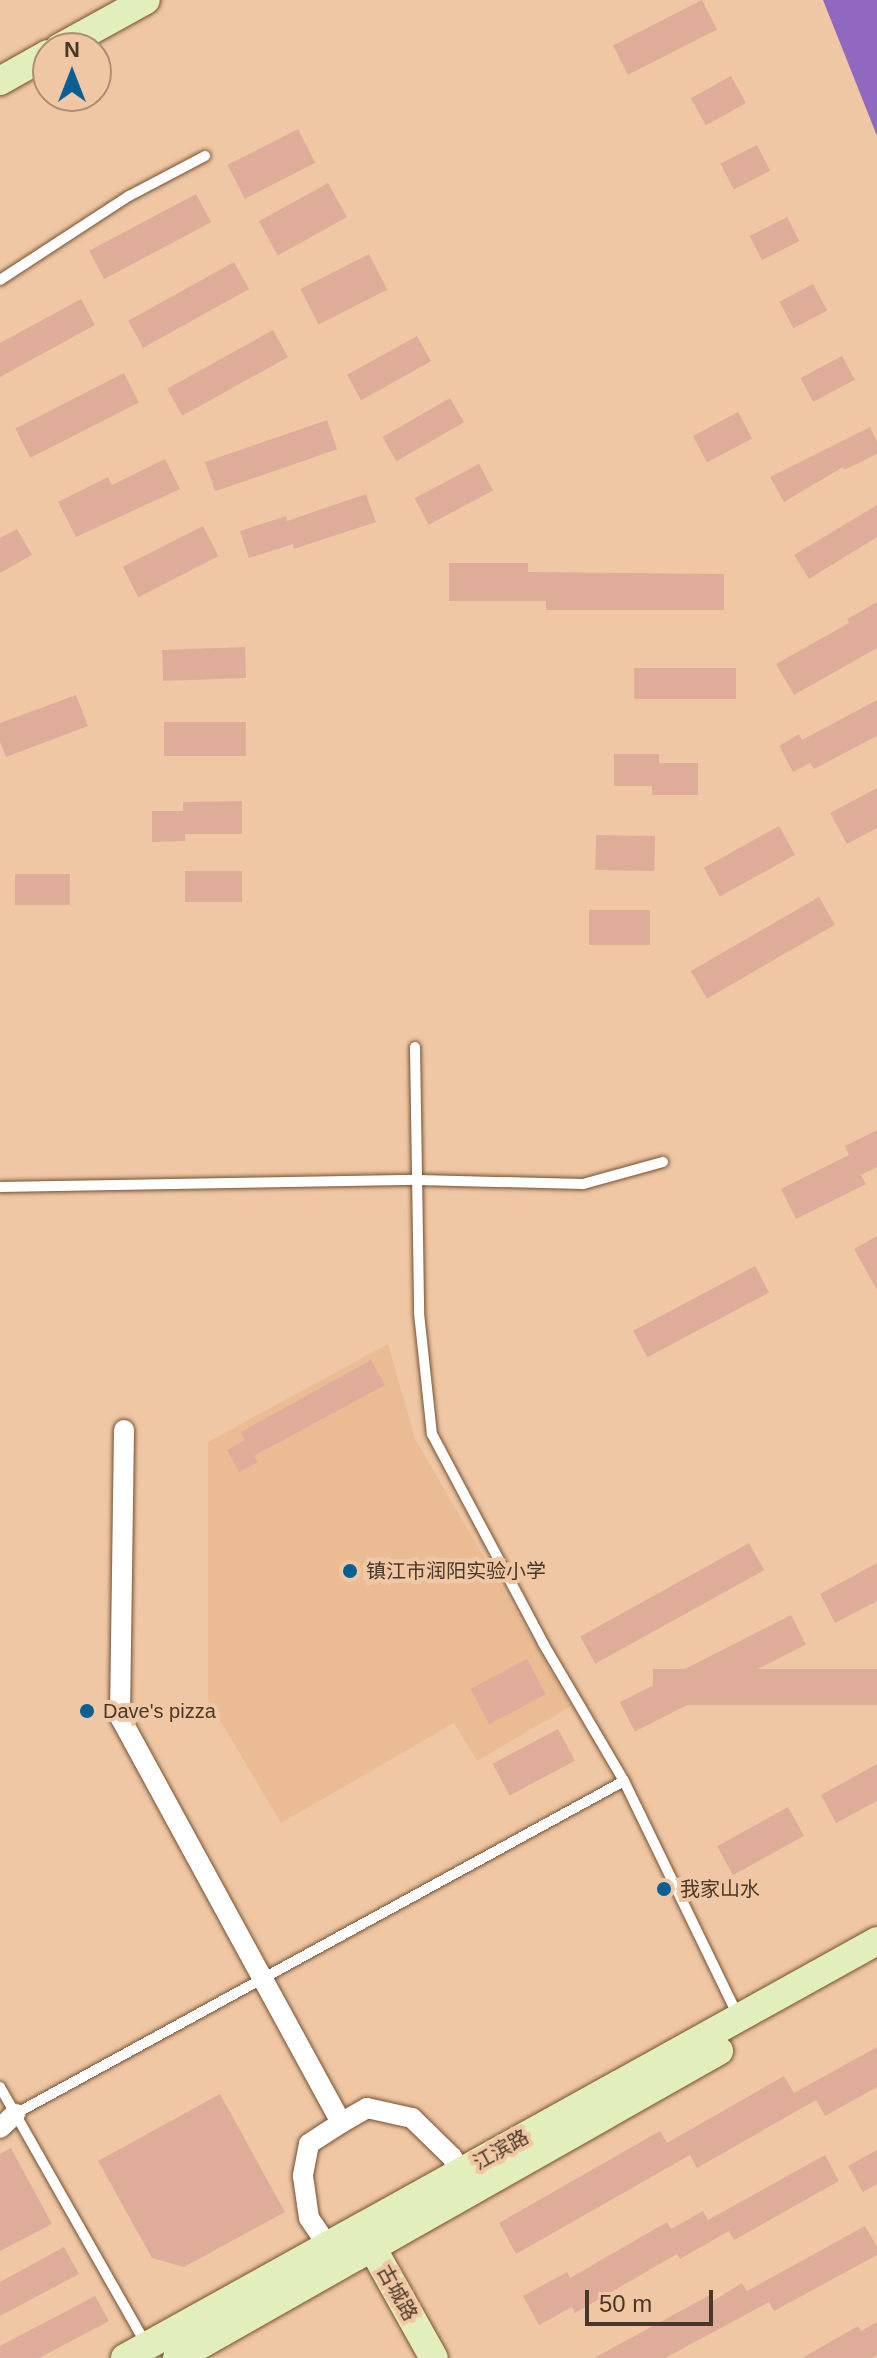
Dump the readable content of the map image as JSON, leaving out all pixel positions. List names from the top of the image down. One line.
{"streets":{"main road":["江滨路","古城路"]},"crossings":[["江滨路","古城路"]],"places":["镇江市润阳实验小学","Dave's pizza","我家山水"],"scale_bar":"50 m","north":"top"}
